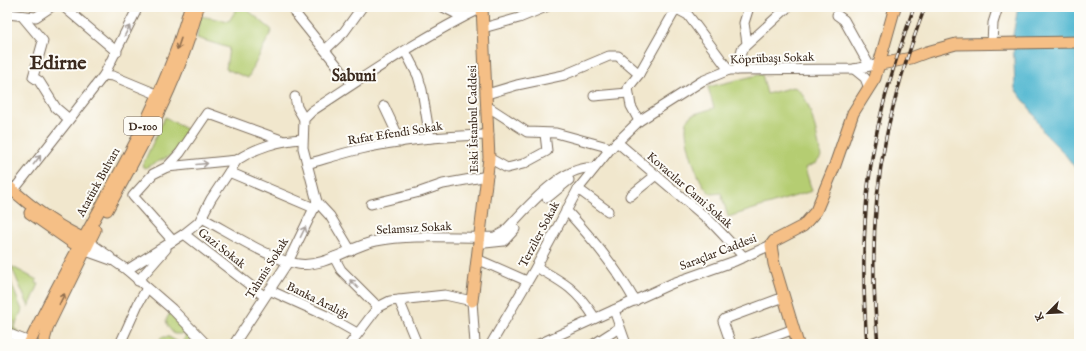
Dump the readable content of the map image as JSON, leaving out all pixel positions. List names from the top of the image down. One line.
{"streets":{"main road":["Eski İstanbul Caddesi","D-100","Atatürk Bulvarı","Saraçlar Caddesi"],"street":["Köprübaşı Sokak","Rıfat Efendi Sokak","Kovacılar Cami Sokak","Selamsız Sokak","Terziler Sokak","Gazi Sokak","Tahmis Sokak","Banka Aralığı"]},"crossings":[["Köprübaşı Sokak","Kovacılar Cami Sokak"],["Köprübaşı Sokak","Terziler Sokak"],["Köprübaşı Sokak","Saraçlar Caddesi"],["Eski İstanbul Caddesi","Rıfat Efendi Sokak"],["Eski İstanbul Caddesi","Selamsız Sokak"],["Kovacılar Cami Sokak","Terziler Sokak"],["Kovacılar Cami Sokak","Saraçlar Caddesi"],["Selamsız Sokak","Terziler Sokak"],["Selamsız Sokak","Tahmis Sokak"],["Gazi Sokak","Tahmis Sokak"],["Gazi Sokak","Banka Aralığı"],["Tahmis Sokak","Banka Aralığı"]],"one_way":["Tahmis Sokak"],"districts":["Edirne","Sabuni"],"north":"bottom left"}
